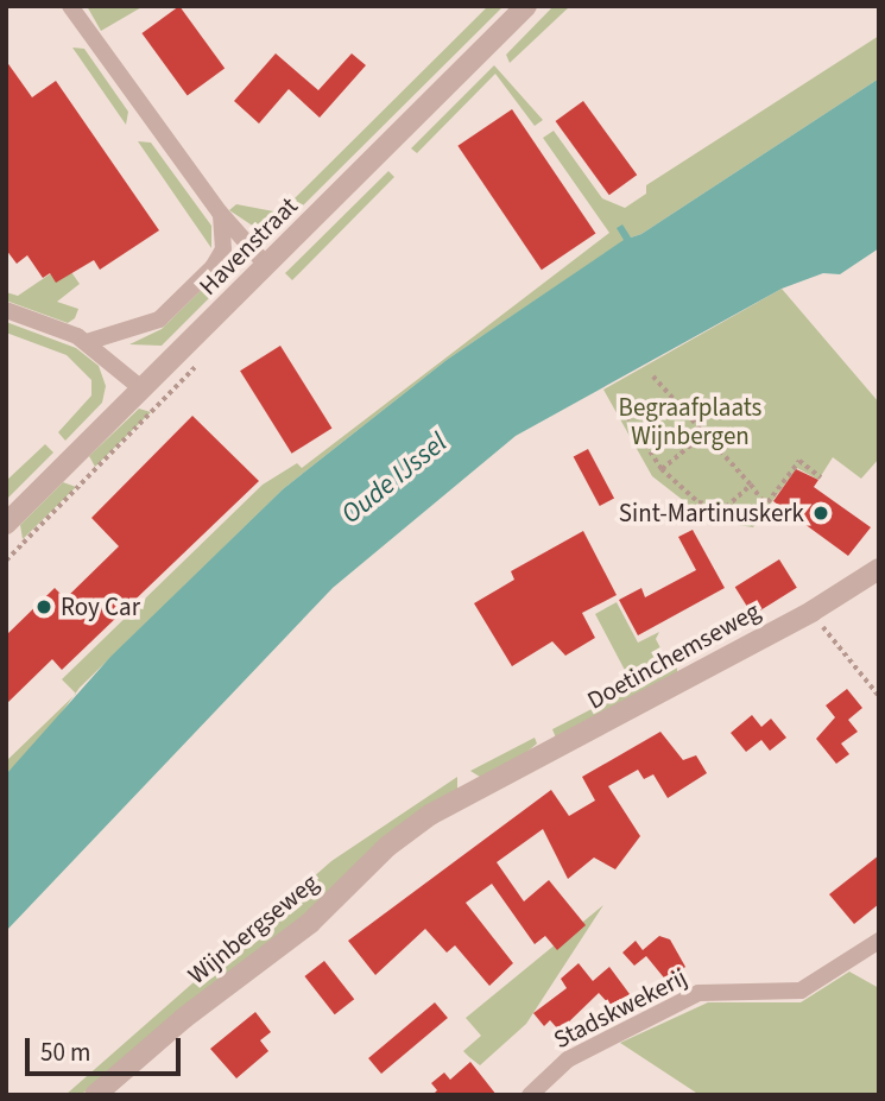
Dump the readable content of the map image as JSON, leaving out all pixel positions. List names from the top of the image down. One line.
{"streets":{"street":["Havenstraat","Doetinchemseweg","Wijnbergseweg","Stadskwekerij"]},"crossings":[["Doetinchemseweg","Wijnbergseweg"]],"water":["Oude IJssel"],"parks":["Begraafplaats Wijnbergen"],"places":["Sint-Martinuskerk","Roy Car"],"scale_bar":"50 m"}
